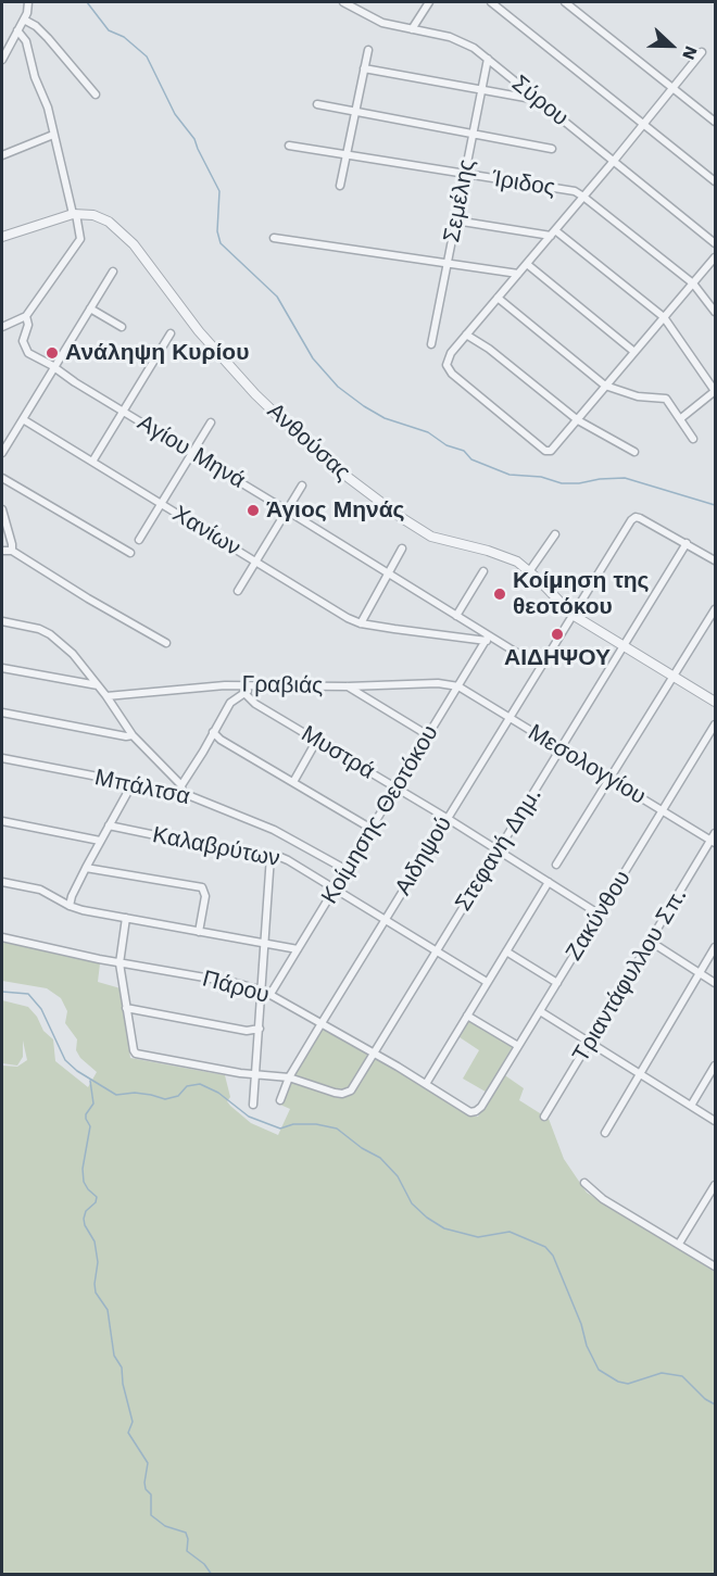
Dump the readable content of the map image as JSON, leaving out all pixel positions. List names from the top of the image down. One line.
{"streets":{"street":["Σύρου","Ίριδος","Σεμέλης","Ανθούσας","Αγίου Μηνά","Χανίων","Γραβιάς","Μυστρά","Μεσολογγίου","Μπάλτσα","Κοίμησης Θεοτόκου","Καλαβρύτων","Στεφανή Δημ.","Αιδηψού","Ζακύνθου","Τριαντάφυλλου Σπ.","Πάρου"]},"crossings":[["Σύρου","Σεμέλης"],["Ίριδος","Σεμέλης"],["Ανθούσας","Στεφανή Δημ."],["Ανθούσας","Αιδηψού"],["Αγίου Μηνά","Χανίων"],["Αγίου Μηνά","Κοίμησης Θεοτόκου"],["Αγίου Μηνά","Αιδηψού"],["Χανίων","Κοίμησης Θεοτόκου"],["Γραβιάς","Μεσολογγίου"],["Γραβιάς","Κοίμησης Θεοτόκου"],["Μυστρά","Κοίμησης Θεοτόκου"],["Μυστρά","Στεφανή Δημ."],["Μυστρά","Αιδηψού"],["Μυστρά","Ζακύνθου"],["Μεσολογγίου","Κοίμησης Θεοτόκου"],["Μεσολογγίου","Στεφανή Δημ."],["Μεσολογγίου","Αιδηψού"],["Μεσολογγίου","Ζακύνθου"],["Μεσολογγίου","Τριαντάφυλλου Σπ."],["Μπάλτσα","Κοίμησης Θεοτόκου"],["Κοίμησης Θεοτόκου","Καλαβρύτων"],["Κοίμησης Θεοτόκου","Πάρου"],["Καλαβρύτων","Στεφανή Δημ."],["Καλαβρύτων","Αιδηψού"],["Στεφανή Δημ.","Αιδηψού"],["Στεφανή Δημ.","Πάρου"],["Αιδηψού","Πάρου"],["Ζακύνθου","Πάρου"]],"places":["Ανάληψη Κυρίου","Άγιος Μηνάς","Κοίμηση της θεοτόκου","ΑΙΔΗΨΟΥ"],"north":"right"}
